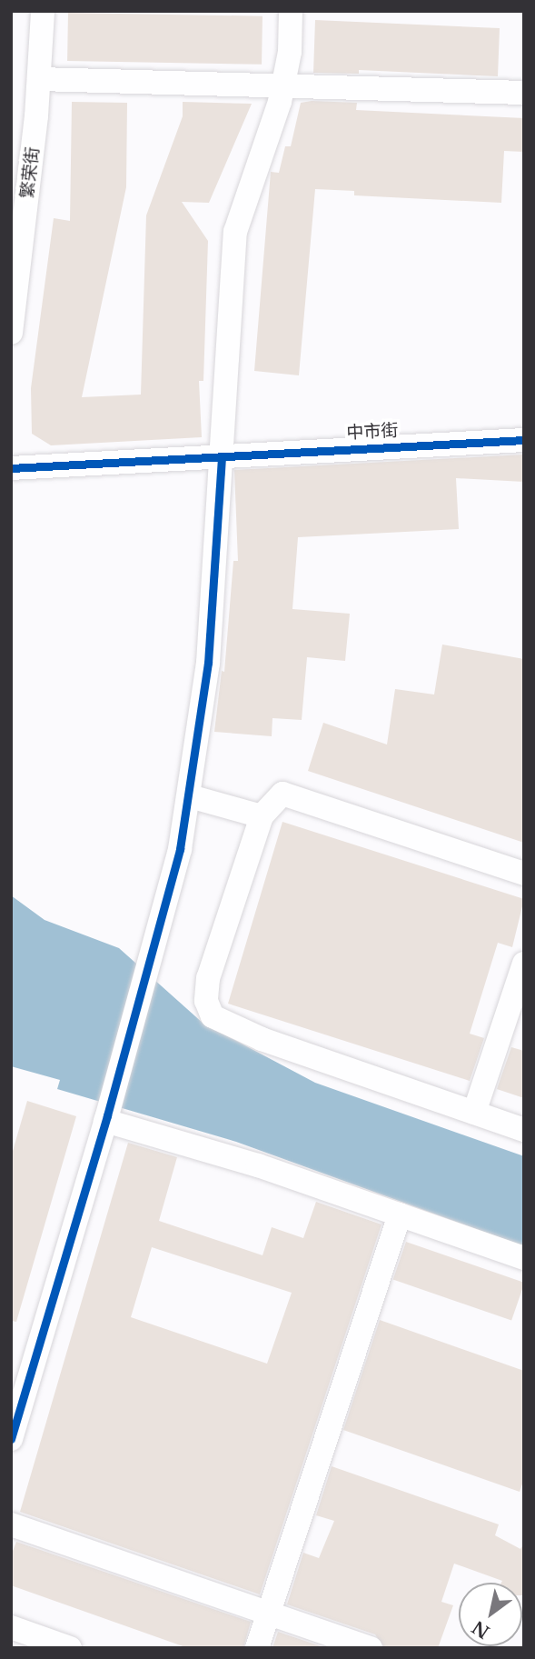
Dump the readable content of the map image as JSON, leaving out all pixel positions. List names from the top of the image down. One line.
{"streets":{"street":["繁荣街","中市街"]},"north":"bottom left"}
